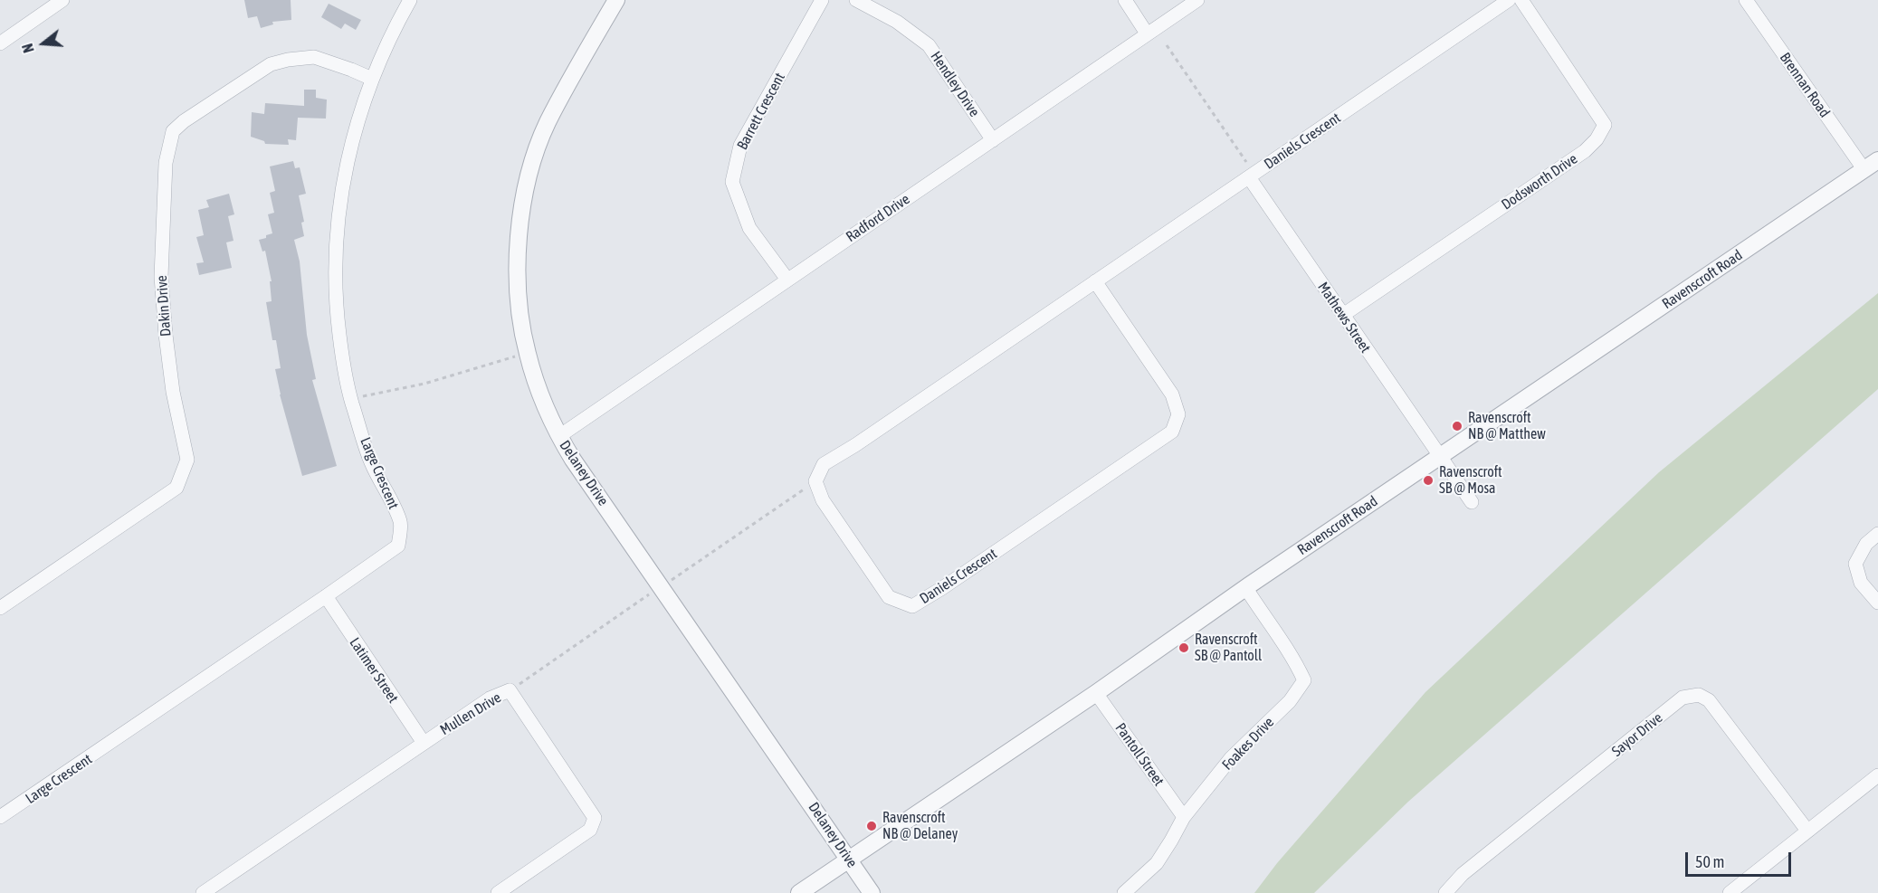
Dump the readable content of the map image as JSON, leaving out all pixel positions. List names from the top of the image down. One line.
{"streets":{"street":["Hendley Drive","Brennan Road","Barrett Crescent","Daniels Crescent","Dodsworth Drive","Radford Drive","Ravenscroft Road","Dakin Drive","Mathews Street","Large Crescent","Delaney Drive","Latimer Street","Mullen Drive","Sayor Drive","Foakes Drive","Pantoll Street"]},"crossings":[["Hendley Drive","Radford Drive"],["Brennan Road","Ravenscroft Road"],["Barrett Crescent","Radford Drive"],["Daniels Crescent","Mathews Street"],["Dodsworth Drive","Mathews Street"],["Radford Drive","Delaney Drive"],["Ravenscroft Road","Mathews Street"],["Ravenscroft Road","Delaney Drive"],["Ravenscroft Road","Foakes Drive"],["Ravenscroft Road","Pantoll Street"],["Dakin Drive","Large Crescent"],["Large Crescent","Latimer Street"],["Latimer Street","Mullen Drive"],["Foakes Drive","Pantoll Street"]],"places":["Ravenscroft NB @ Matthew","Ravenscroft SB @ Mosa","Ravenscroft SB @ Pantoll","Ravenscroft NB @ Delaney"],"scale_bar":"50 m","north":"left"}
